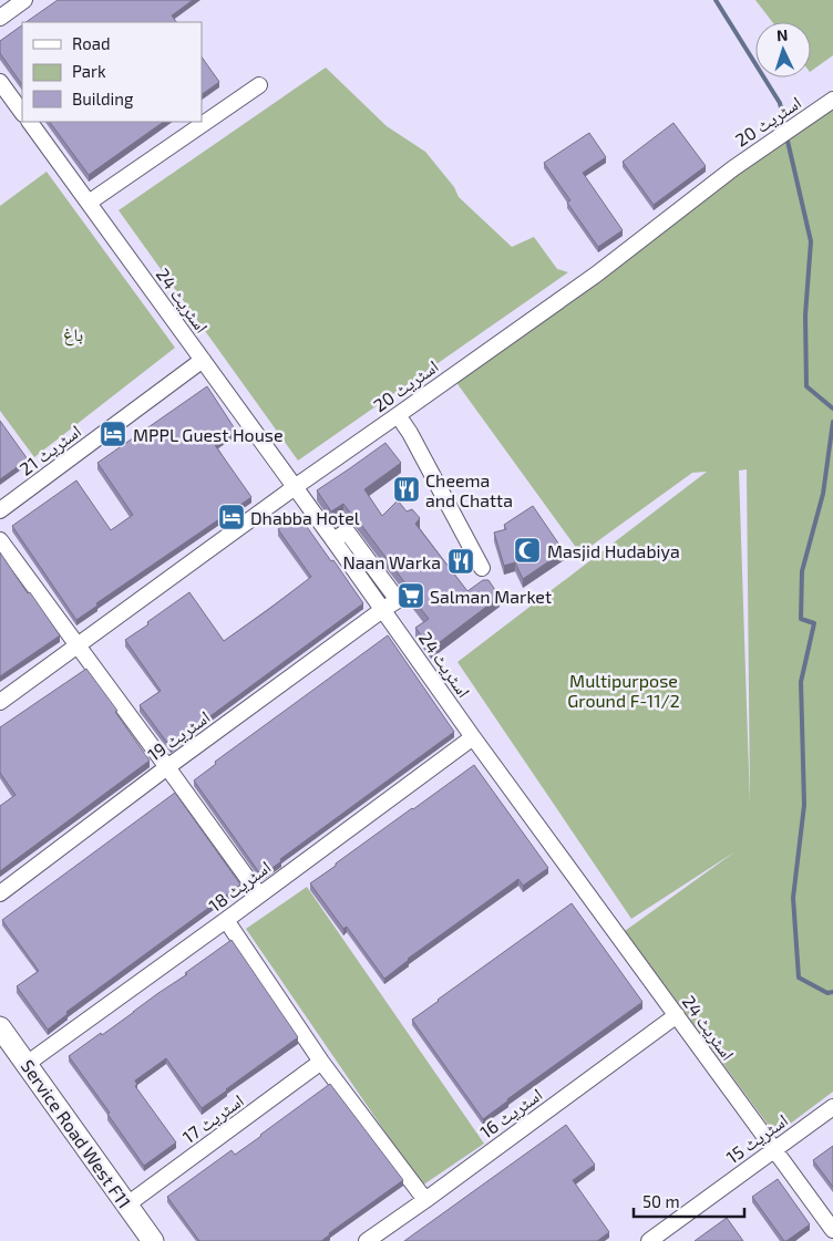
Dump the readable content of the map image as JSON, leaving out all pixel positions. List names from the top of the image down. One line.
{"streets":{"main road":["Service Road West F11"],"street":["اسٹریٹ 20","اسٹریٹ 24","اسٹریٹ 21","اسٹریٹ 19","اسٹریٹ 18","اسٹریٹ 16","اسٹریٹ 17","اسٹریٹ 15"]},"crossings":[["اسٹریٹ 20","اسٹریٹ 24"],["اسٹریٹ 24","اسٹریٹ 21"],["اسٹریٹ 24","اسٹریٹ 19"],["اسٹریٹ 24","اسٹریٹ 18"],["اسٹریٹ 24","اسٹریٹ 16"],["اسٹریٹ 24","اسٹریٹ 15"],["اسٹریٹ 18","Service Road West F11"],["اسٹریٹ 17","Service Road West F11"]],"parks":["باغ","Multipurpose Ground F-11/2"],"places":{"hotel":["MPPL Guest House","Dhabba Hotel"],"restaurant":["Cheema and Chatta","Naan Warka"],"mosque":["Masjid Hudabiya"],"supermarket":["Salman Market"]},"legend":["Road","Park","Building"],"scale_bar":"50 m","north":"top"}
